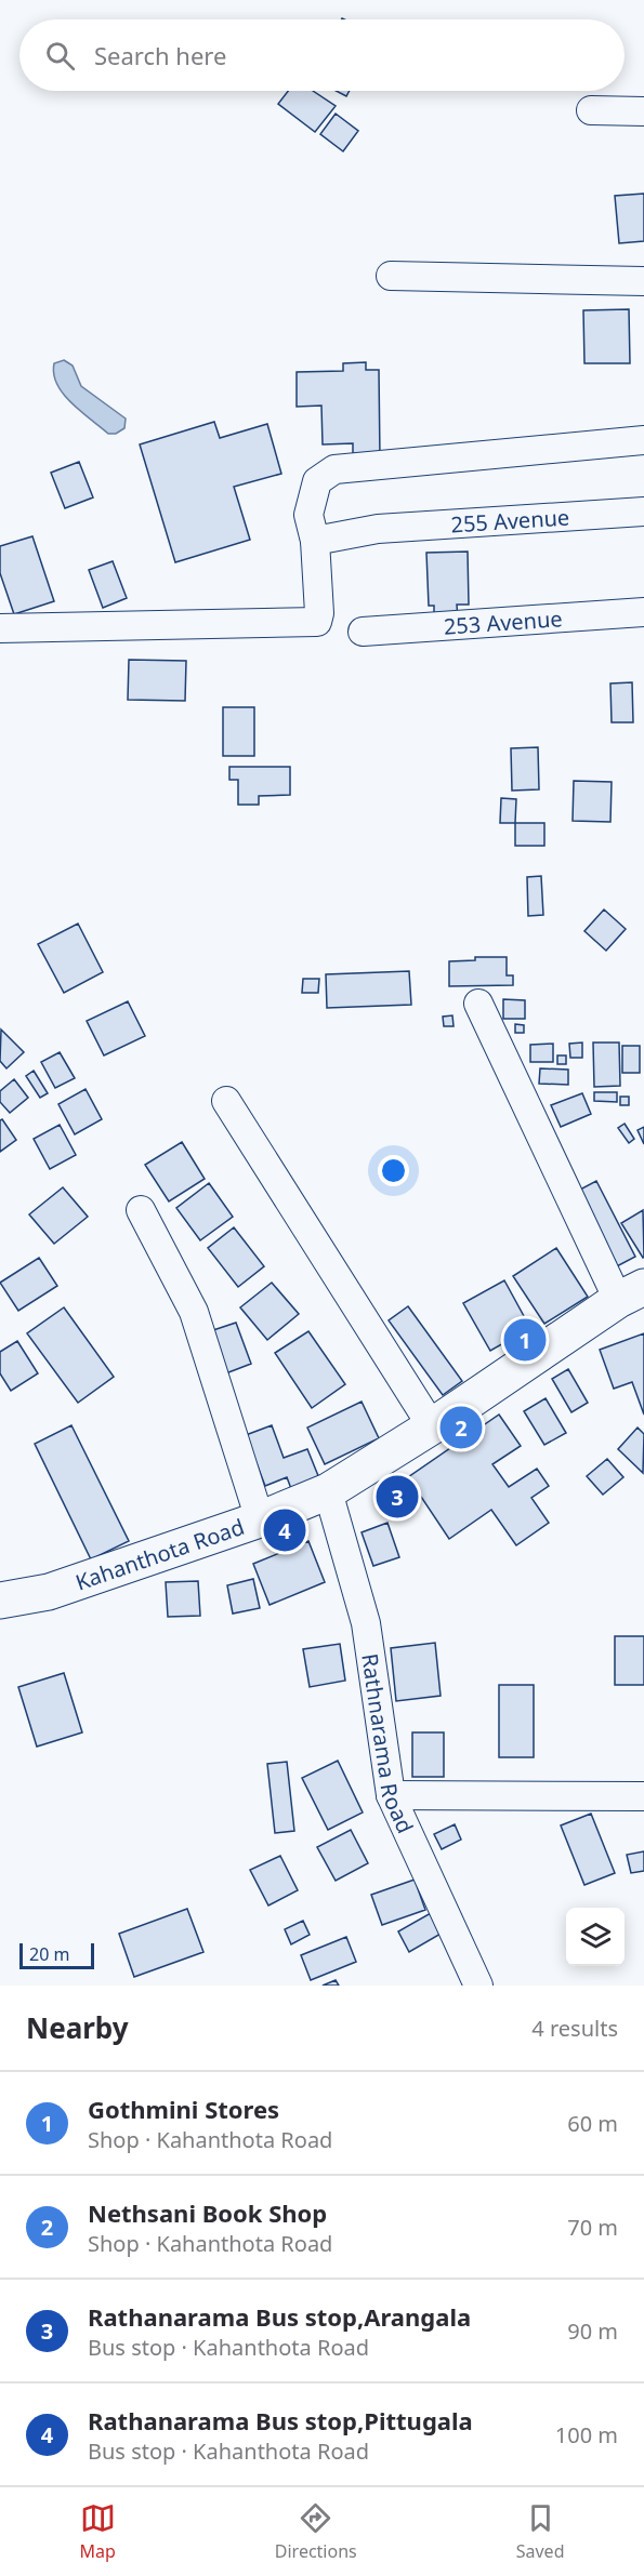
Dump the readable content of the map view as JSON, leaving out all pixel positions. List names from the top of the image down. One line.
{"streets":{"main road":["Kahanthota Road"],"street":["255 Avenue","253 Avenue","Rathnarama Road"]},"crossings":[["Kahanthota Road","Rathnarama Road"]],"scale_bar":"20 m","page":{"search":"Search here","pins":["1","2","3","4"],"scale":"20 m","heading":["Nearby","4 results"],"list":[{"mark":"1","name":"Gothmini Stores","note":"Shop · Kahanthota Road","value":"60 m"},{"mark":"2","name":"Nethsani Book Shop","note":"Shop · Kahanthota Road","value":"70 m"},{"mark":"3","name":"Rathanarama Bus stop,Arangala","note":"Bus stop · Kahanthota Road","value":"90 m"},{"mark":"4","name":"Rathanarama Bus stop,Pittugala","note":"Bus stop · Kahanthota Road","value":"100 m"}],"nav":["Map","Directions","Saved"]}}
